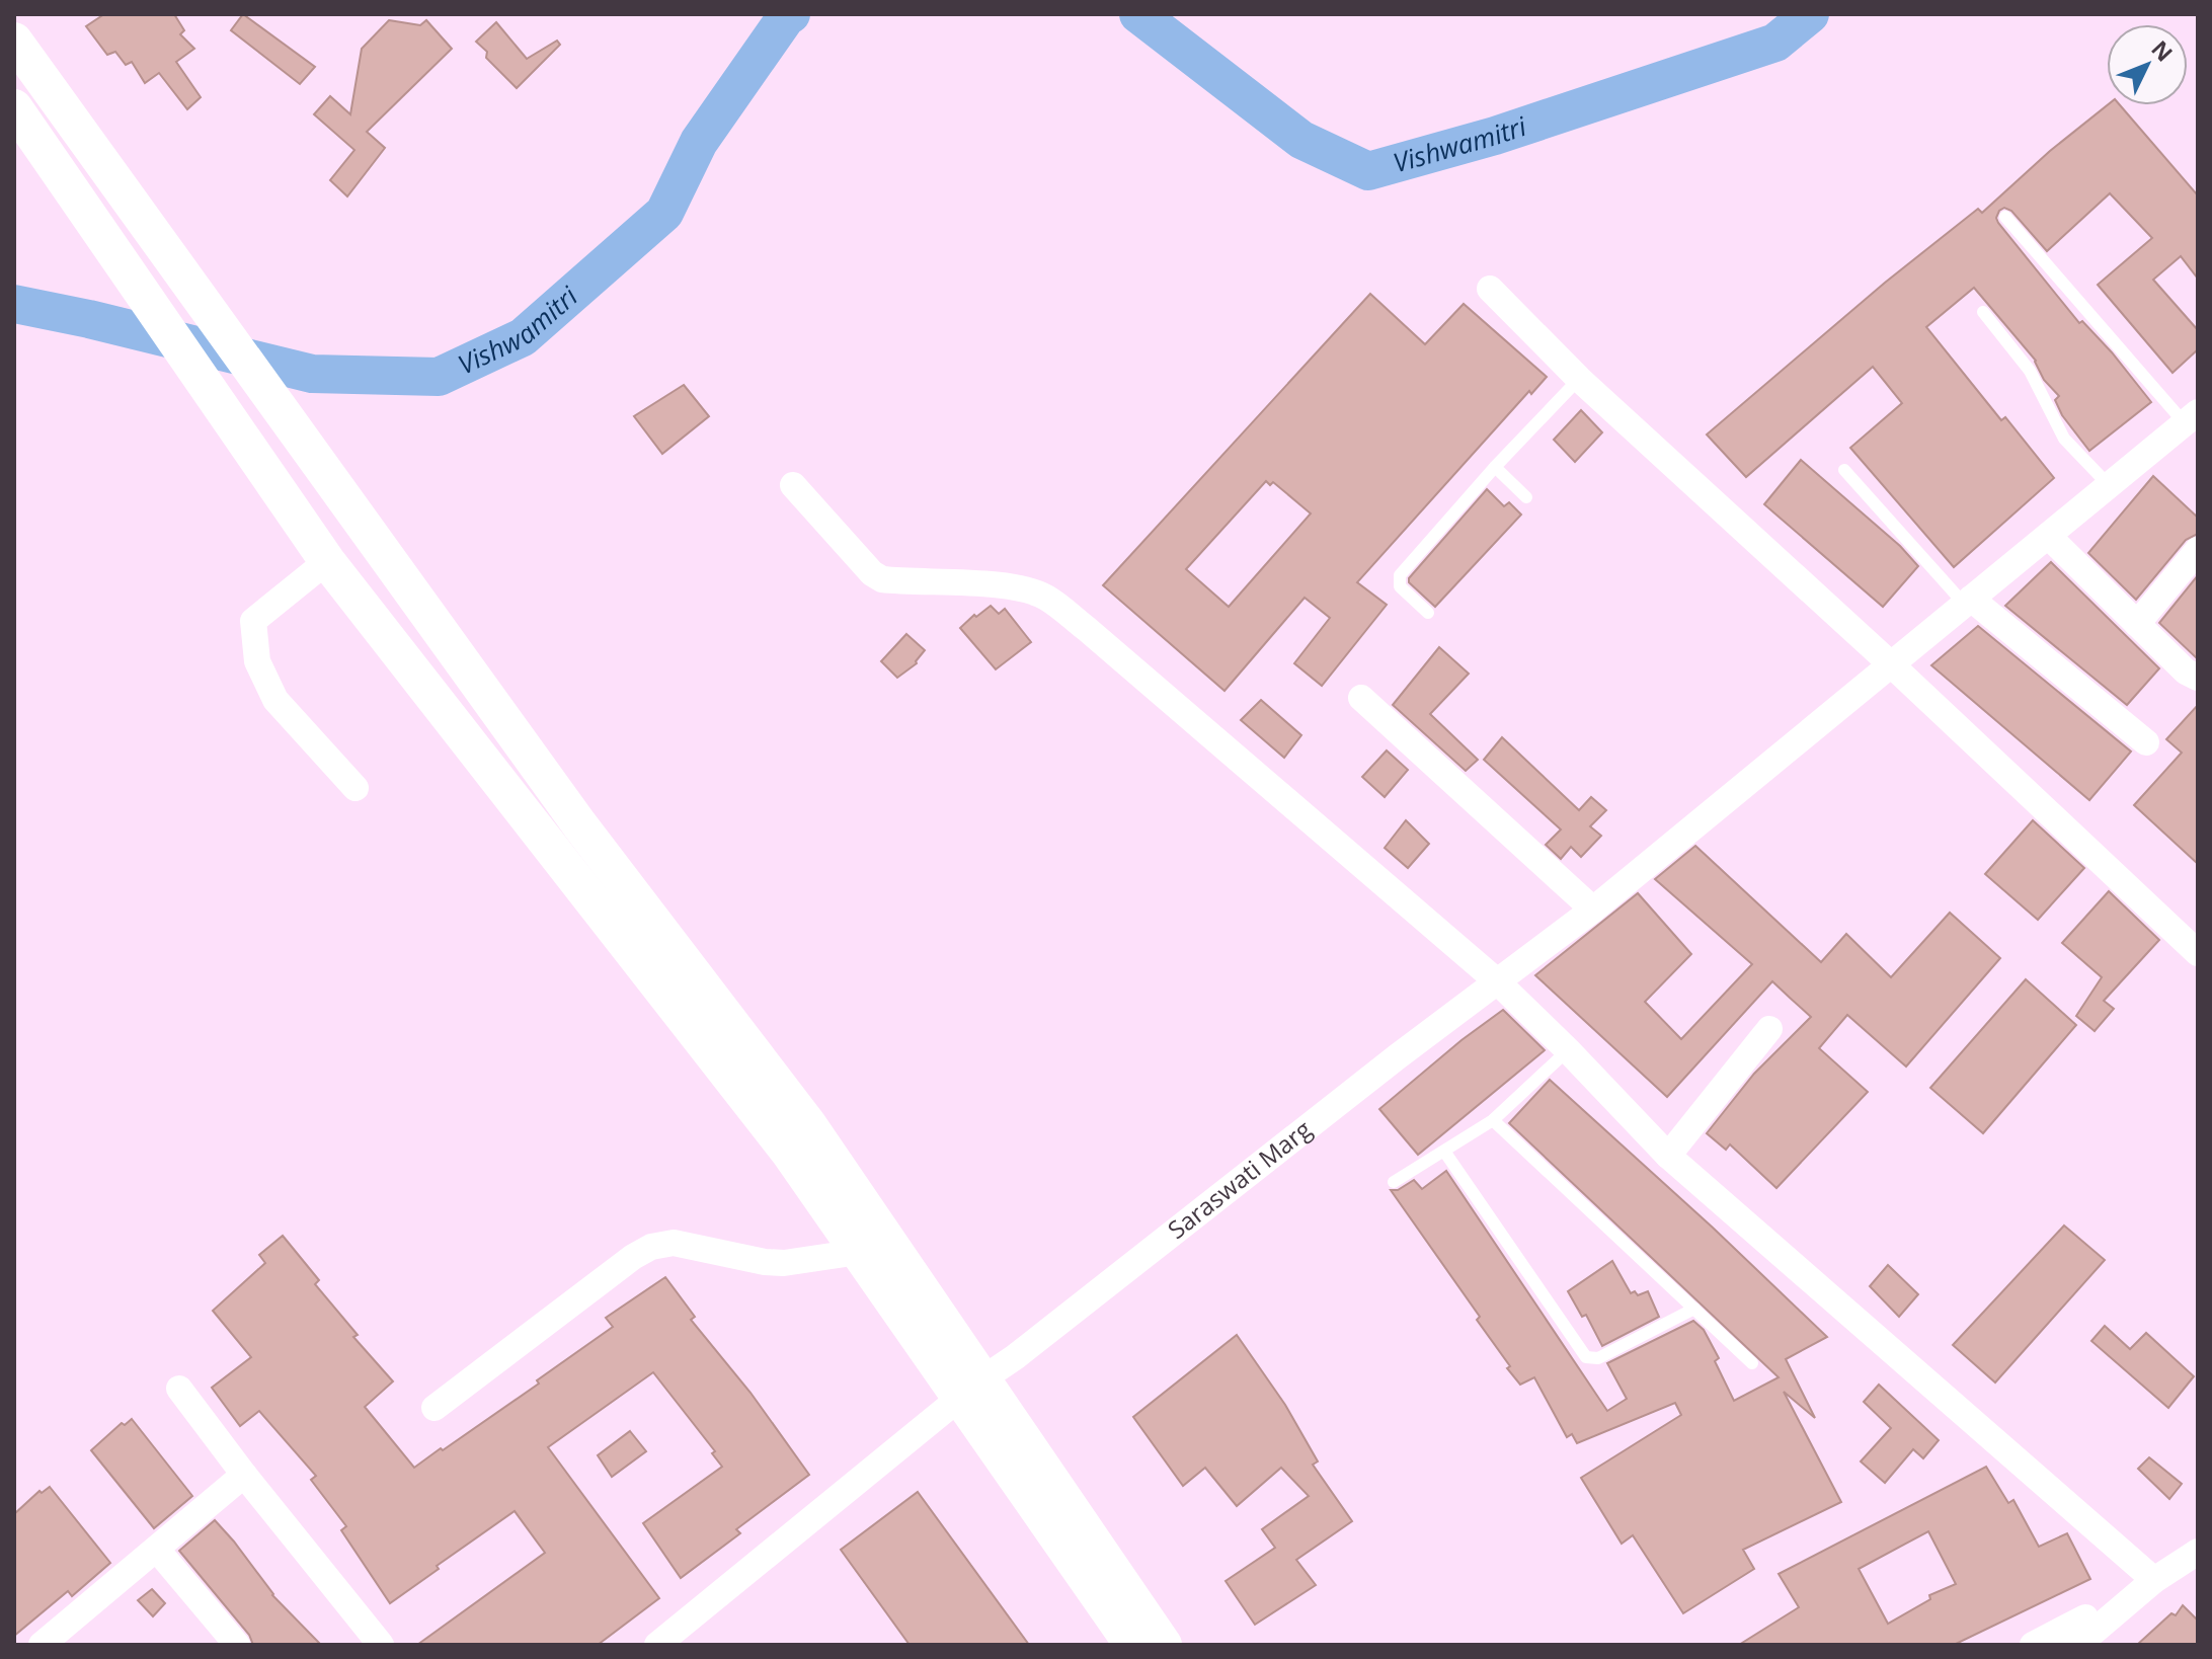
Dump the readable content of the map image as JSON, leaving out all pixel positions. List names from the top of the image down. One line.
{"streets":{"street":["Saraswati Marg"]},"water":["Vishwamitri"],"north":"top right"}
